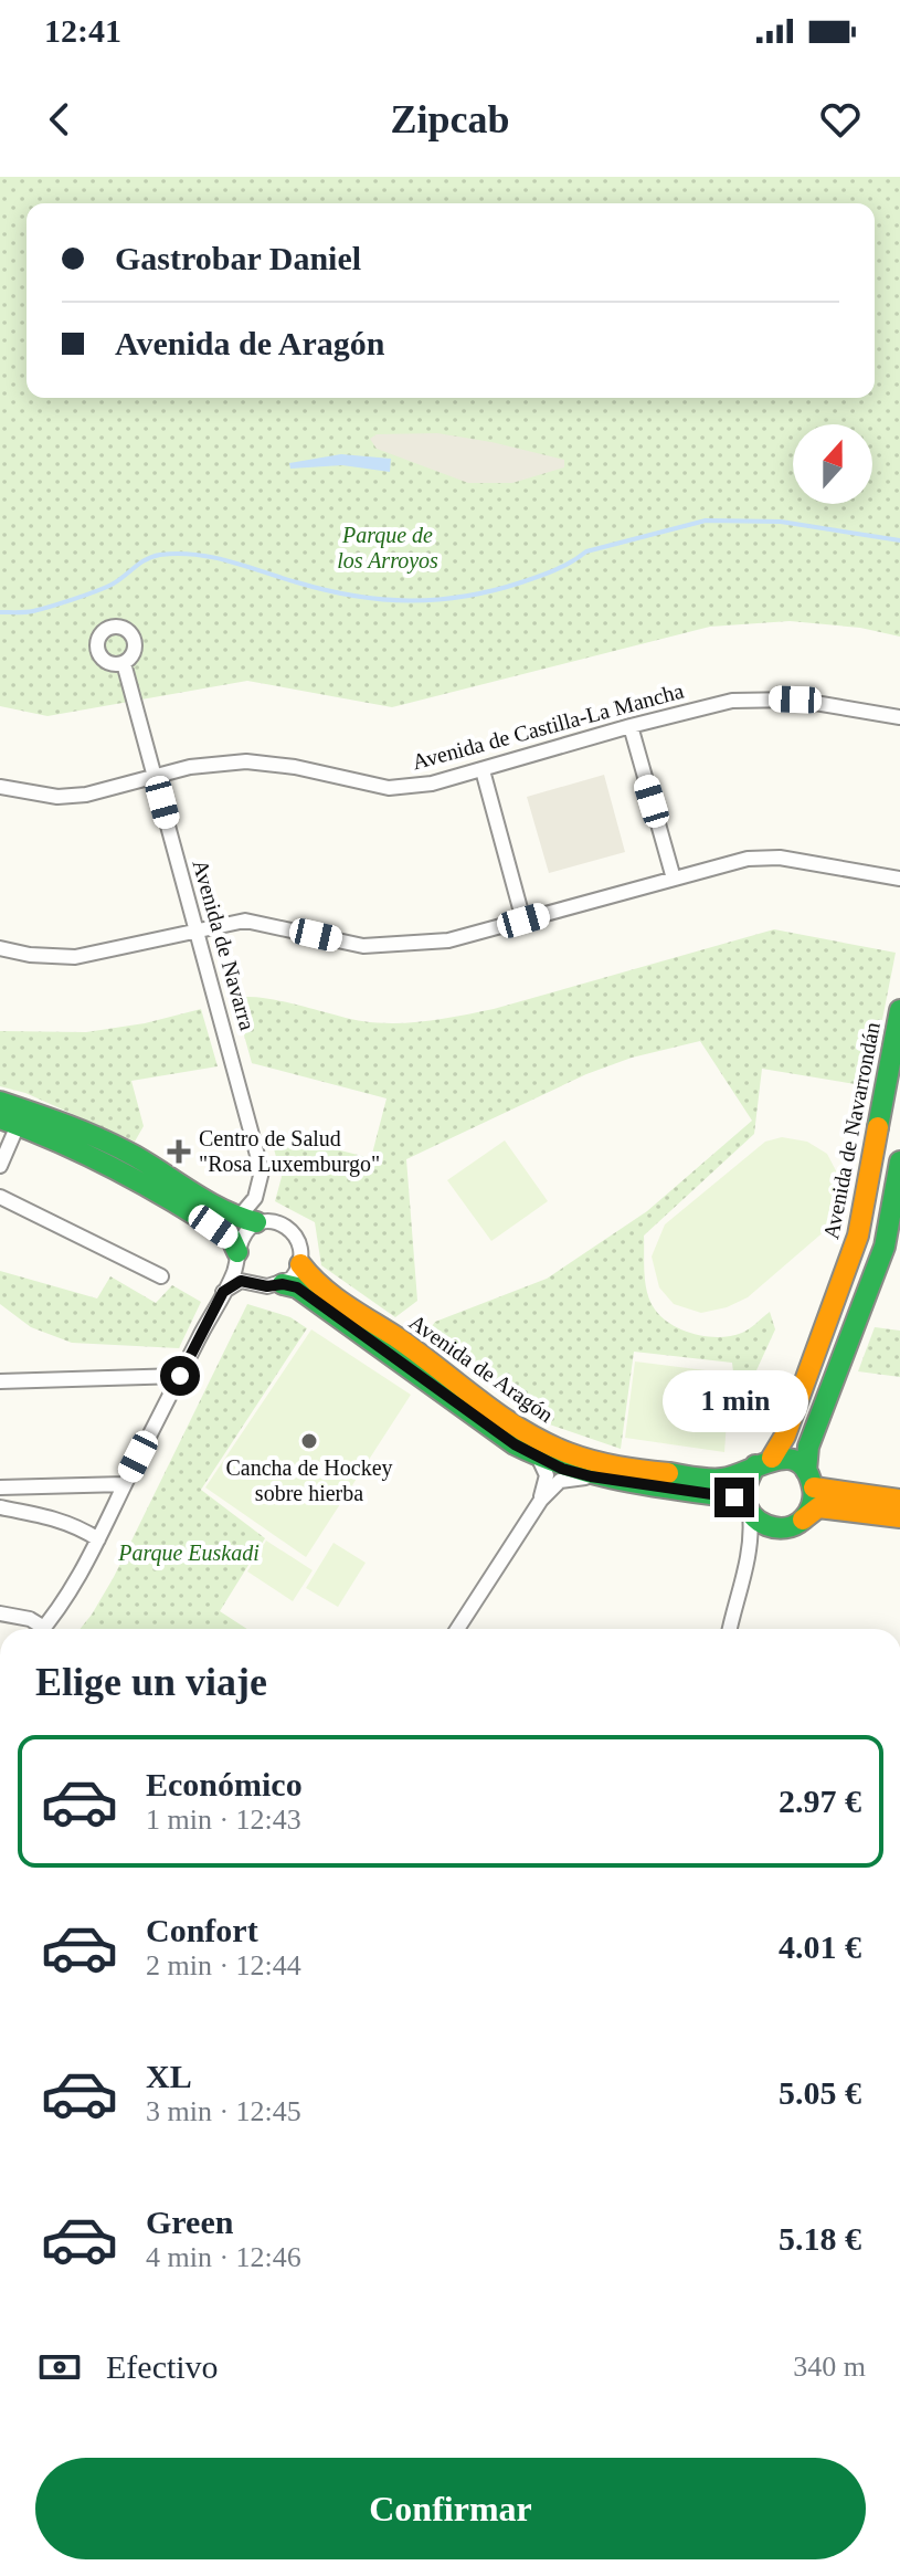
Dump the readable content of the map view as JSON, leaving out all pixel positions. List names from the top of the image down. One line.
{"streets":{"main road":["Avenida de Navarrondán","Avenida de Aragón"],"street":["Avenida de Castilla-La Mancha","Avenida de Navarra"]},"crossings":[["Avenida de Castilla-La Mancha","Avenida de Navarra"],["Avenida de Navarrondán","Avenida de Aragón"]],"parks":["Parque de los Arroyos","Parque Euskadi"],"places":{"health":["Centro de Salud \"Rosa Luxemburgo\""],"other":["Cancha de Hockey sobre hierba"]},"north":"top","page":{"status":"12:41","header":"Zipcab","banner":["Gastrobar Daniel","Avenida de Aragón"],"bubble":"1 min","heading":"Elige un viaje","list":[{"name":"Económico","note":"1 min · 12:43","value":"2.97 €"},{"name":"Confort","note":"2 min · 12:44","value":"4.01 €"},{"name":"XL","note":"3 min · 12:45","value":"5.05 €"},{"name":"Green","note":"4 min · 12:46","value":"5.18 €"}],"pay":["Efectivo","340 m"],"buttons":"Confirmar"}}
